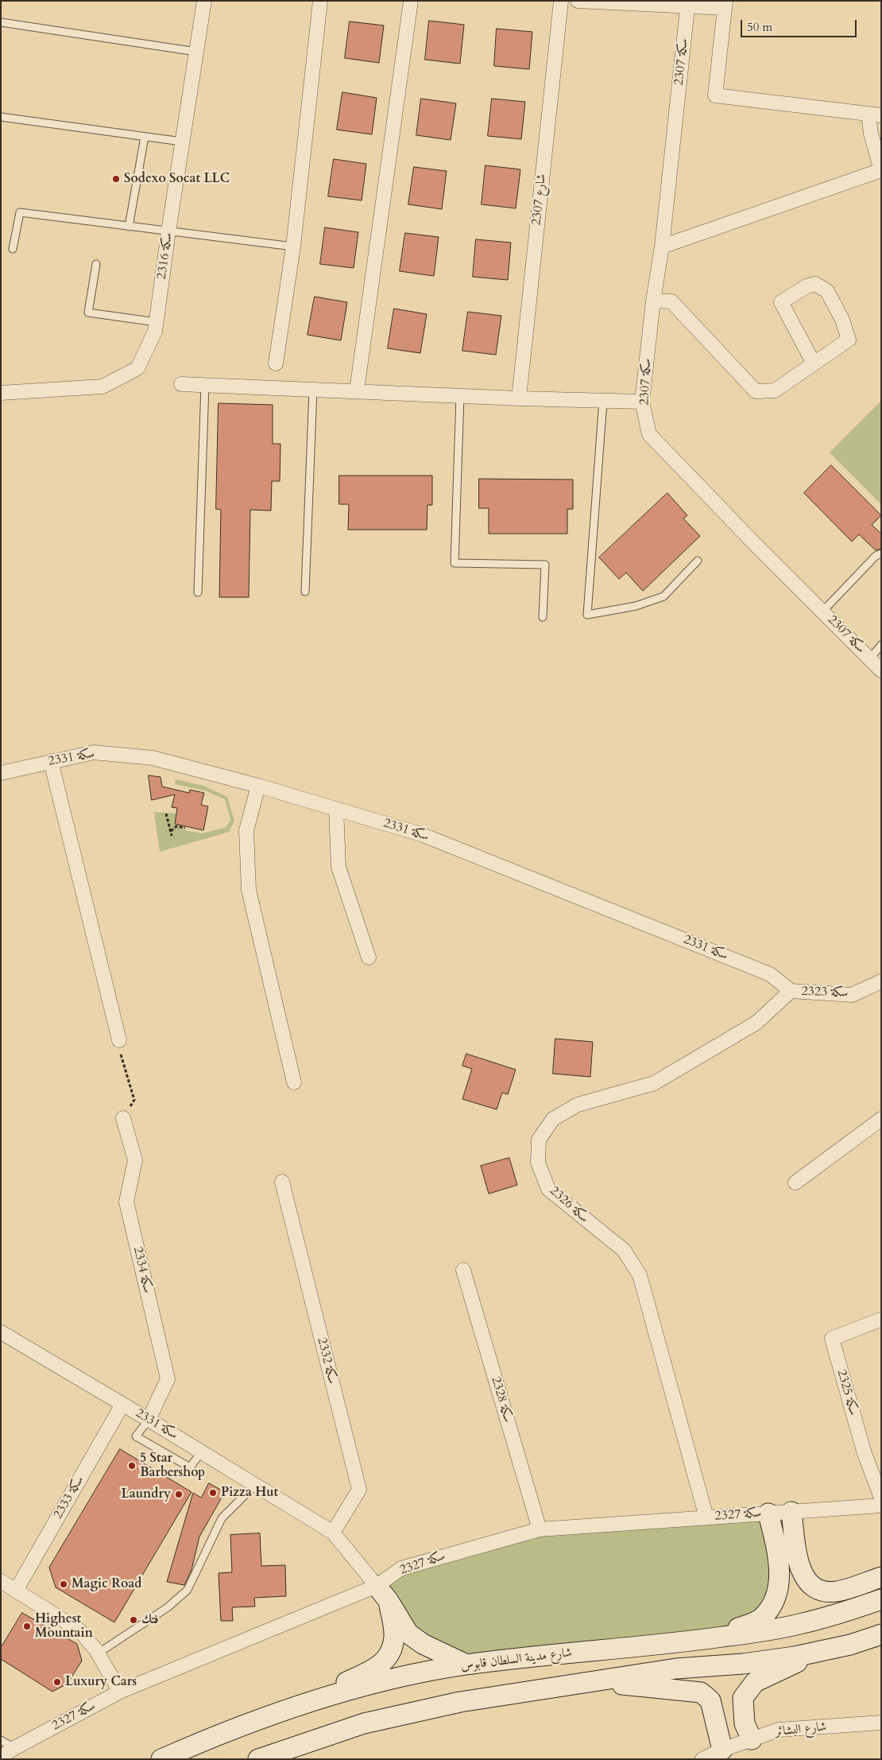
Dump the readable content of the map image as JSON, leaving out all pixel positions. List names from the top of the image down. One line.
{"streets":{"main road":["شارع مدينة السلطان قابوس"],"street":["سكة 2307","2307 شارع","2316 سكة","سكة 2331","سكة 2323","سكة 2326","سكة 2334","سكة 2332","سكة 2325","سكة 2328","سكة 2333","سكة 2327","شارع البشائر"]},"crossings":[["سكة 2331","سكة 2323"],["سكة 2331","سكة 2326"],["سكة 2331","سكة 2334"],["سكة 2331","سكة 2332"],["سكة 2331","سكة 2333"],["سكة 2331","سكة 2327"],["سكة 2323","سكة 2326"],["سكة 2326","سكة 2327"],["سكة 2328","سكة 2327"]],"places":["Sodexo Socat LLC","5 Star Barbershop","Pizza Hut","Laundry","Magic Road","فتك","Highest Mountain","Luxury Cars"],"scale_bar":"50 m"}
